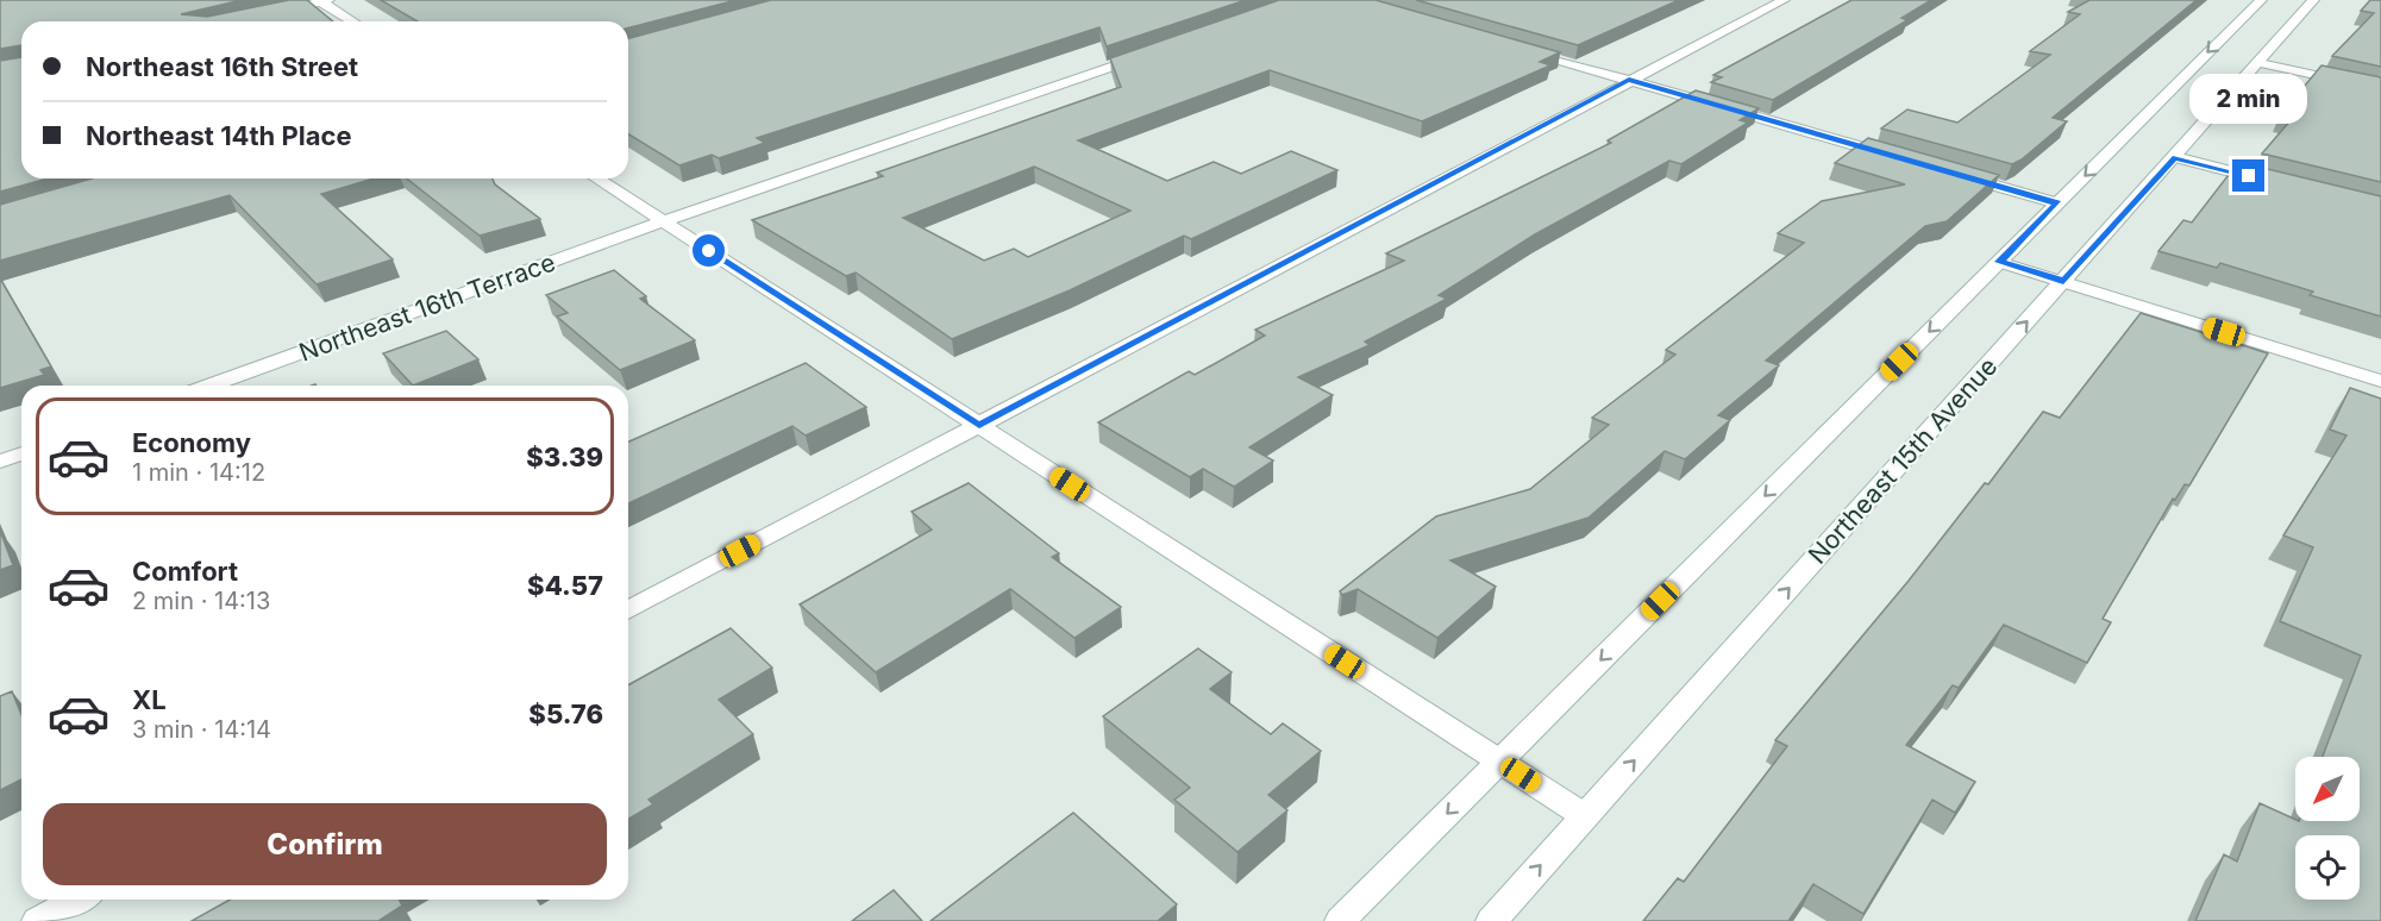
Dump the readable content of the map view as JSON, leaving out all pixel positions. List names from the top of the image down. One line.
{"streets":{"street":["Northeast 16th Terrace","Northeast 15th Avenue"]},"north":"bottom left","page":{"banner":["Northeast 16th Street","Northeast 14th Place"],"bubble":"2 min","list":[{"name":"Economy","note":"1 min · 14:12","value":"$3.39"},{"name":"Comfort","note":"2 min · 14:13","value":"$4.57"},{"name":"XL","note":"3 min · 14:14","value":"$5.76"}],"buttons":"Confirm"}}
